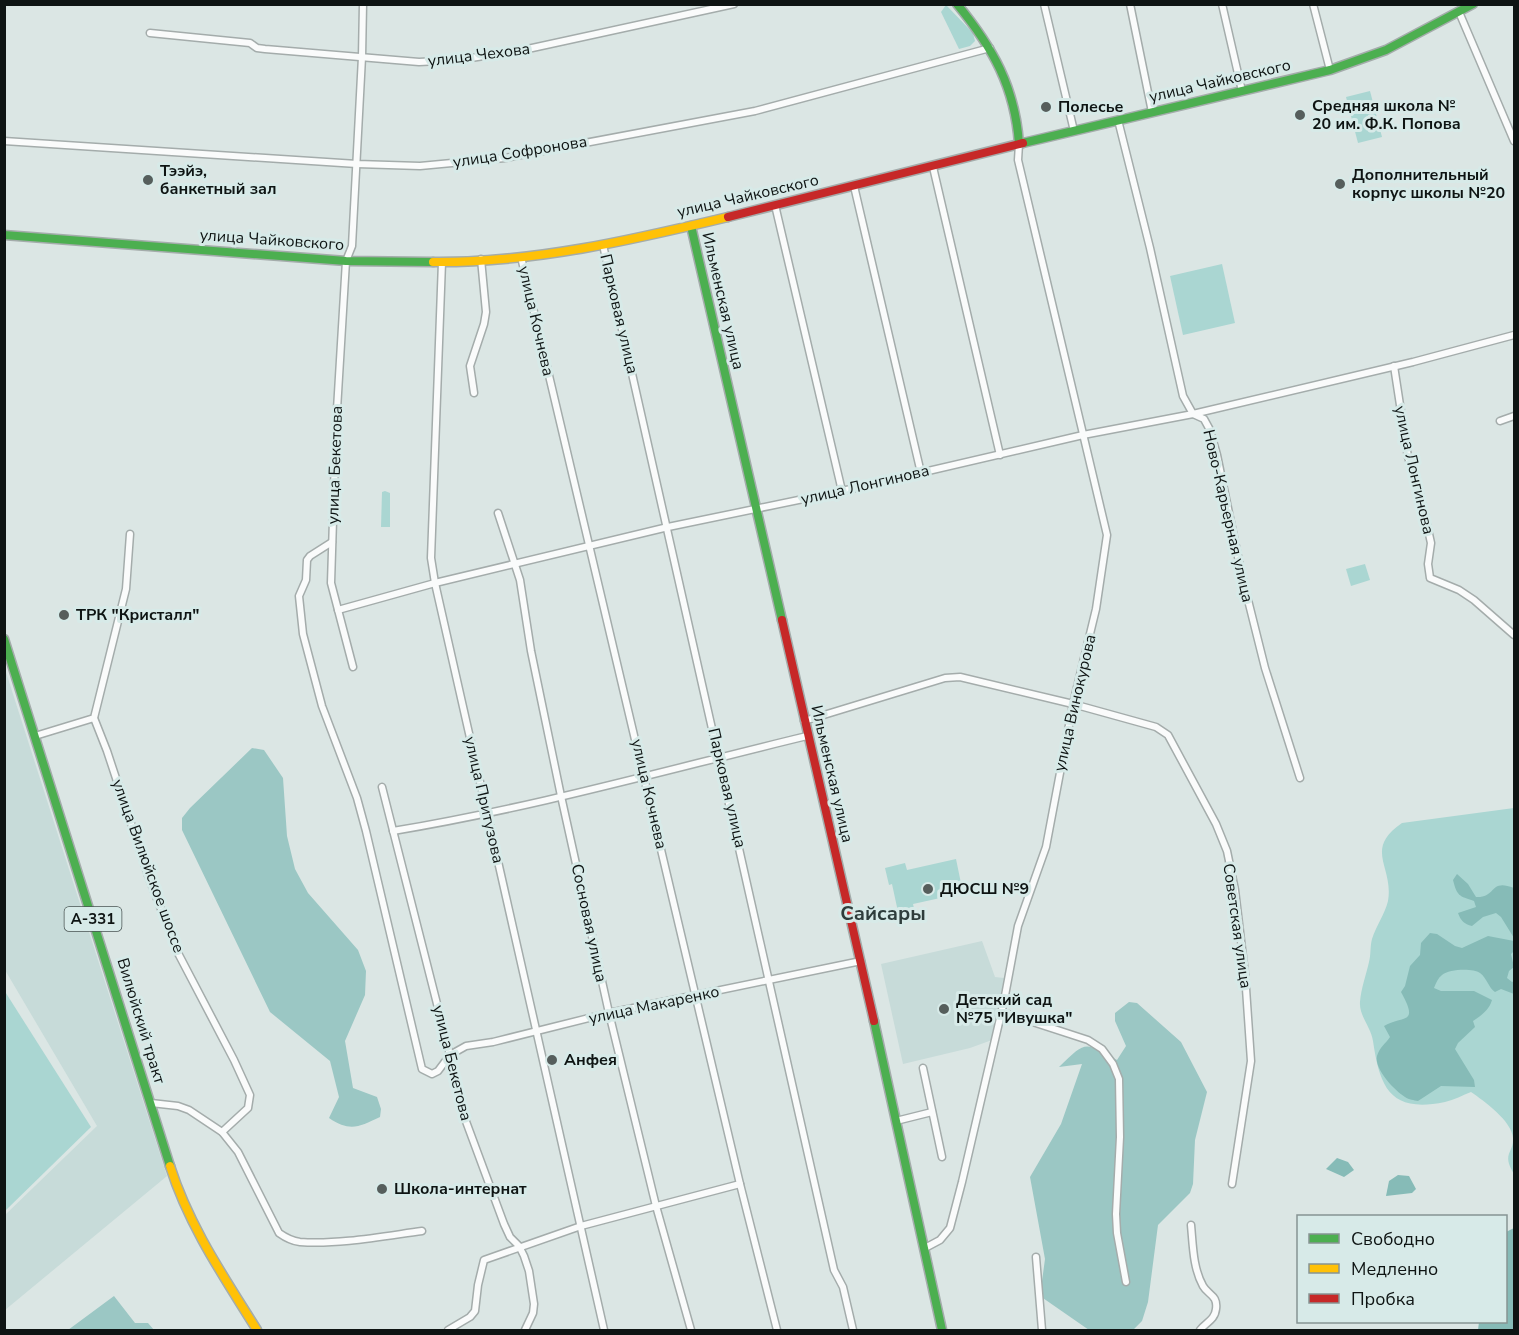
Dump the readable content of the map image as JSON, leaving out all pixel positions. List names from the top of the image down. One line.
{"streets":{"main road":["улица Чайковского","Ильменская улица","А-331","Вилюйский тракт"],"street":["улица Чехова","улица Софронова","Парковая улица","улица Кочнева","улица Бекетова","улица Лонгинова","Ново-Карьерная улица","улица Винокурова","улица Притузова","улица Вилюйское шоссе","Сосновая улица","Советская улица","улица Макаренко"]},"crossings":[["улица Чехова","улица Бекетова"],["улица Чайковского","Ильменская улица"],["улица Чайковского","Парковая улица"],["улица Чайковского","улица Кочнева"],["улица Чайковского","улица Бекетова"],["улица Чайковского","Ново-Карьерная улица"],["улица Чайковского","улица Винокурова"],["улица Чайковского","улица Притузова"],["улица Софронова","улица Бекетова"],["Ильменская улица","улица Лонгинова"],["Ильменская улица","улица Винокурова"],["Ильменская улица","Советская улица"],["Ильменская улица","улица Макаренко"],["Парковая улица","улица Лонгинова"],["Парковая улица","улица Макаренко"],["улица Кочнева","улица Лонгинова"],["улица Кочнева","улица Макаренко"],["улица Бекетова","улица Лонгинова"],["улица Бекетова","улица Макаренко"],["улица Лонгинова","Ново-Карьерная улица"],["улица Лонгинова","улица Винокурова"],["улица Лонгинова","улица Притузова"],["улица Лонгинова","Сосновая улица"],["улица Винокурова","Советская улица"],["улица Притузова","улица Макаренко"],["Сосновая улица","улица Макаренко"]],"districts":["Сайсары"],"places":["Полесье","Средняя школа № 20 им. Ф.К. Попова","Тээйэ, банкетный зал","Дополнительный корпус школы №20","ТРК \"Кристалл\"","ДЮСШ №9","Детский сад №75 \"Ивушка\"","Анфея","Школа-интернат"],"legend":["Свободно","Медленно","Пробка"]}
